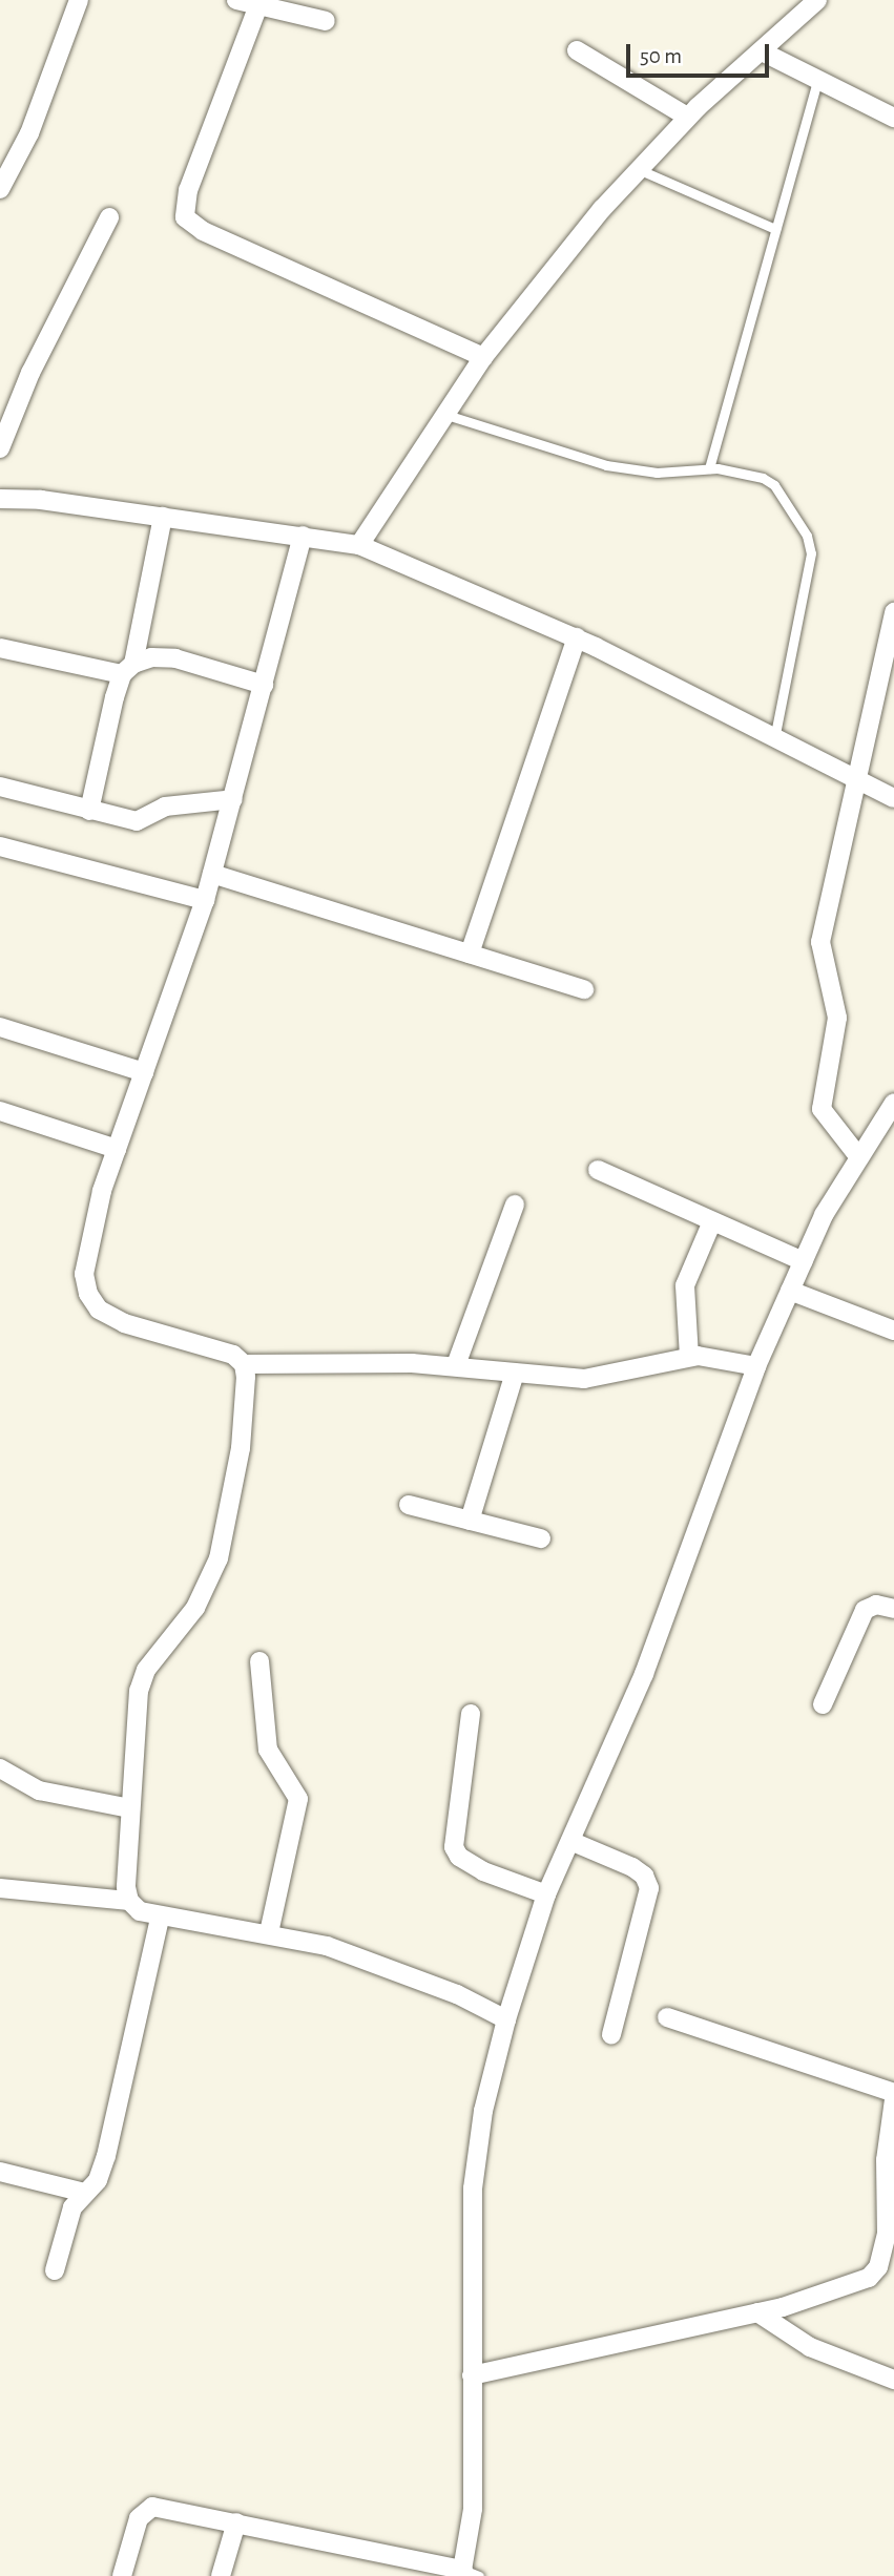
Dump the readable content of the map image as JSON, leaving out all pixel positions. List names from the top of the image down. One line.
{"scale_bar":"50 m"}
